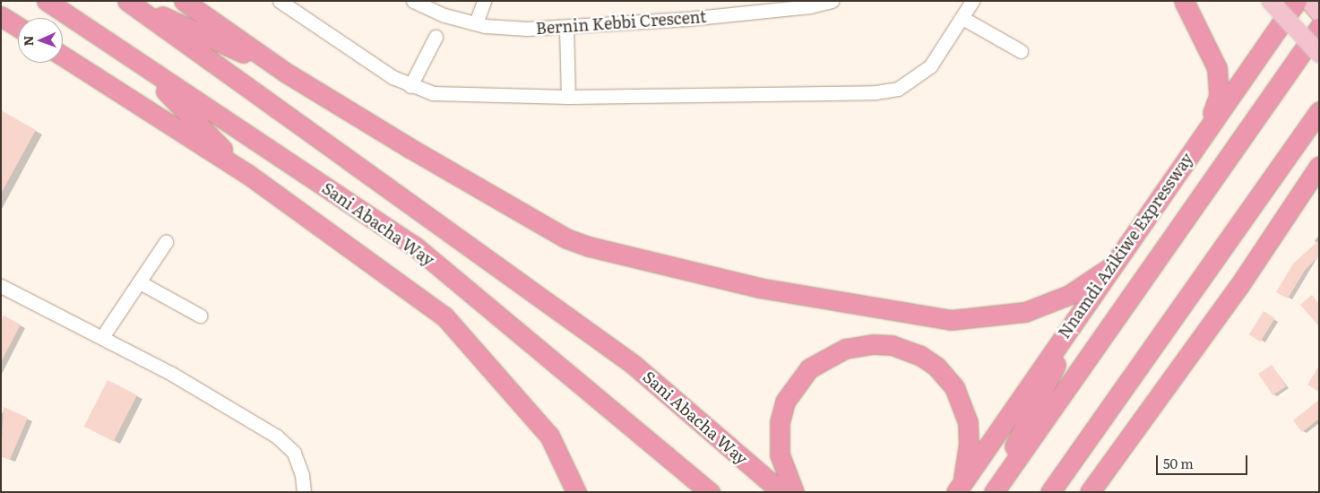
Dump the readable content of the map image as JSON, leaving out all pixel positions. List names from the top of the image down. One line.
{"streets":{"highway":["Sani Abacha Way","Nnamdi Azikiwe Expressway"],"street":["Bernin Kebbi Crescent"]},"scale_bar":"50 m","north":"left"}
